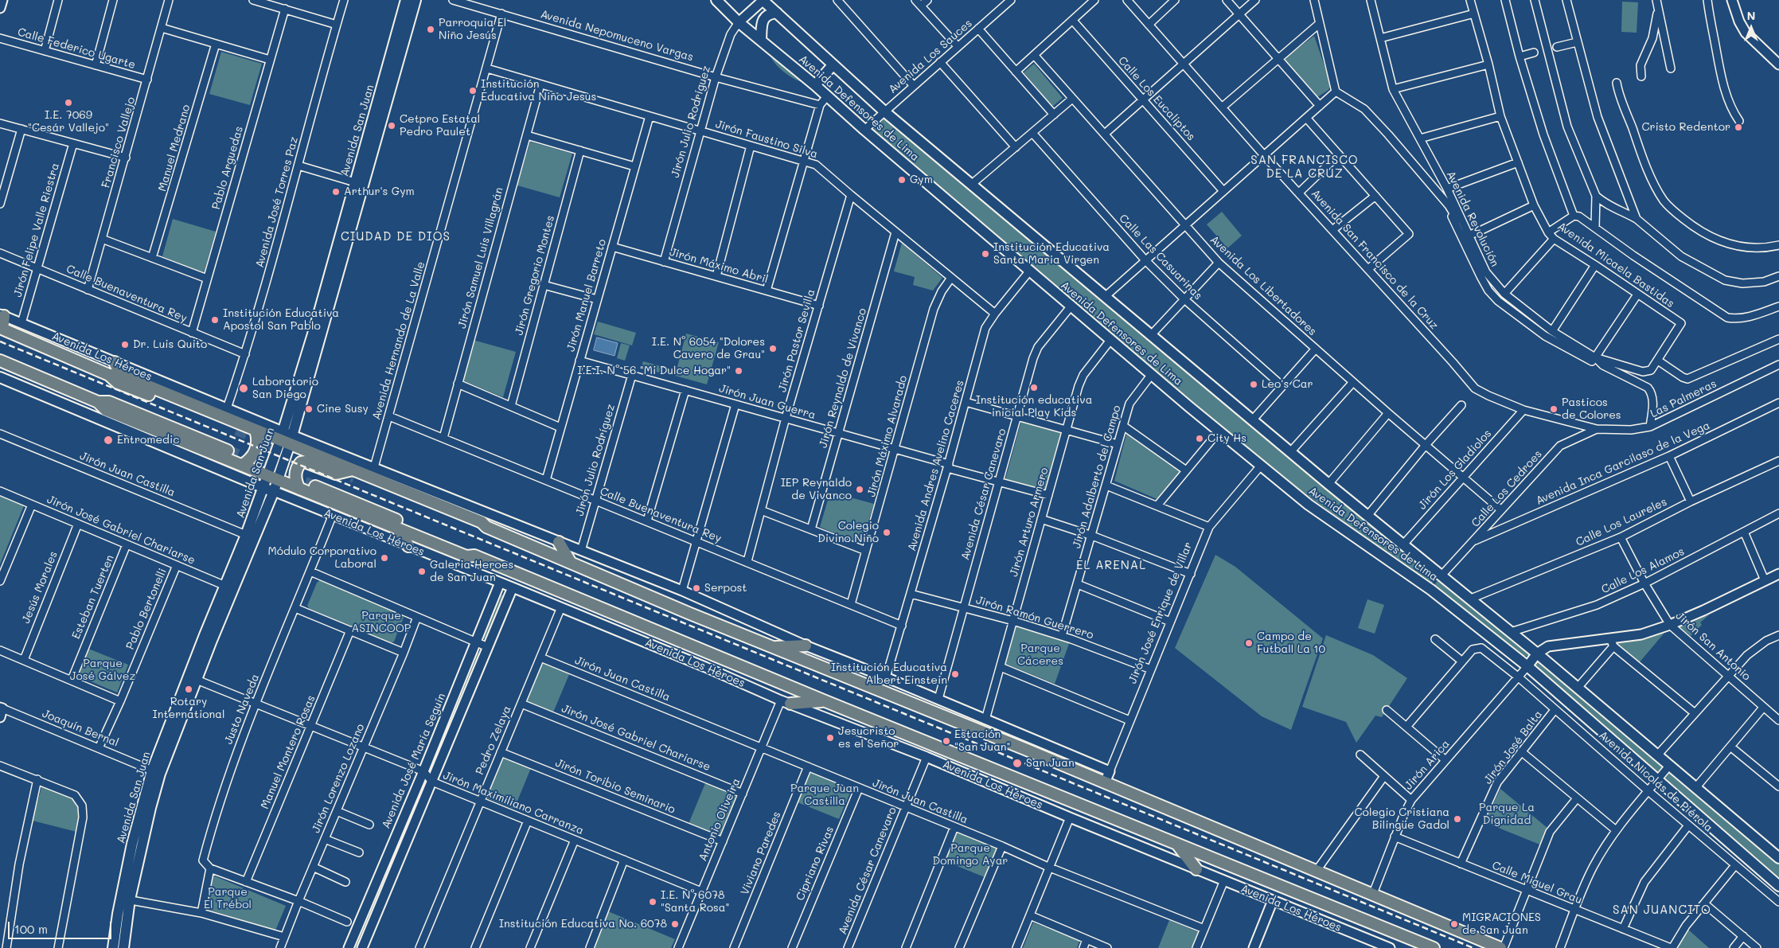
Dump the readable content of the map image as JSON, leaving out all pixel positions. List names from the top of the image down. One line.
{"streets":{"main road":["Avenida Defensores de Lima","Avenida San Juan","Avenida Los Héroes","Avenida Nicolás de Piérola"],"street":["Avenida Nepomuceno Vargas","Calle Federico Ugarte","Avenida Los Sauces","Calle Los Eucaliptos","Jirón Julio Rodríguez","Jirón Faustino Silva","Francisco Vallejo","Manuel Medrano","Pablo Arguedas","Avenida José Torres Paz","Avenida Revolución","Jirón Felipe Valle Riestra","Calle Las Casuarinas","Jirón Samuel Luis Villagrán","Avenida San Francisco de la Cruz","Avenida Micaela Bastidas","Jirón Máximo Abril","Jirón Gregorio Montes","Avenida Los Libertadores","Calle Buenaventura Rey","Jirón Manuel Barreto","Avenida Hernando de La Valle","Jirón Pastor Sevilla","Jirón Reynaldo de Vivanco","Las Palmeras","Jirón Juan Guerra","Jirón Máximo Alvarado","Avenida Inca Garcilaso de la Vega","Avenida Andres Avelino Caceres","Jirón Los Gladiolos","Jirón Juan Castilla","Jirón Adalberto del Campo","Calle Los Cedroes","Avenida César Canevaro","Jirón Arturo Armero","Calle Los Laureles","Jirón José Gabriel Chariarse","Calle Los Alamos","Jesús Morales","Esteban Tuerten","Pablo Bertonelli","Jirón José Enrique de Villar","Jirón Ramón Guerrero","Jirón San Antonio","Justo Naveda","Joaquín Bernal","Pedro Zelaya","Jirón José Balta","Manuel Montero Rosas","Avenida José María Seguín","Jirón Arica","Jirón Lorenzo Lozano","Jirón Toribio Seminario","Jirón Maximiliano Carranza","Antonio Oliveira","Viviano Paredes","Cipriano Rivas","Calle Miguel Grau"]},"crossings":[["Avenida Nepomuceno Vargas","Jirón Julio Rodríguez"],["Avenida Nepomuceno Vargas","Avenida Hernando de La Valle"],["Calle Federico Ugarte","Francisco Vallejo"],["Avenida Los Sauces","Avenida Defensores de Lima"],["Avenida Defensores de Lima","Jirón Julio Rodríguez"],["Avenida Defensores de Lima","Avenida Andres Avelino Caceres"],["Avenida Defensores de Lima","Jirón Los Gladiolos"],["Avenida Defensores de Lima","Jirón Adalberto del Campo"],["Avenida Defensores de Lima","Calle Los Cedroes"],["Avenida Defensores de Lima","Avenida César Canevaro"],["Avenida Defensores de Lima","Jirón Arturo Armero"],["Avenida Defensores de Lima","Calle Los Laureles"],["Avenida Defensores de Lima","Calle Los Alamos"],["Avenida Defensores de Lima","Jirón José Enrique de Villar"],["Avenida Defensores de Lima","Jirón Arica"],["Avenida Defensores de Lima","Avenida Nicolás de Piérola"],["Jirón Julio Rodríguez","Jirón Faustino Silva"],["Jirón Julio Rodríguez","Jirón Máximo Abril"],["Jirón Julio Rodríguez","Calle Buenaventura Rey"],["Jirón Julio Rodríguez","Avenida Los Héroes"],["Jirón Julio Rodríguez","Jirón Juan Guerra"],["Avenida San Juan","Avenida Los Héroes"],["Avenida San Juan","Jirón Juan Castilla"],["Avenida San Juan","Jirón José Gabriel Chariarse"],["Avenida San Juan","Joaquín Bernal"],["Avenida San Juan","Jirón Maximiliano Carranza"],["Jirón Faustino Silva","Jirón Samuel Luis Villagrán"],["Jirón Faustino Silva","Jirón Manuel Barreto"],["Jirón Faustino Silva","Avenida Hernando de La Valle"],["Jirón Faustino Silva","Jirón Pastor Sevilla"],["Jirón Faustino Silva","Jirón Reynaldo de Vivanco"],["Jirón Faustino Silva","Jirón Máximo Alvarado"],["Jirón Faustino Silva","Avenida Andres Avelino Caceres"],["Francisco Vallejo","Calle Buenaventura Rey"],["Pablo Arguedas","Calle Buenaventura Rey"],["Avenida José Torres Paz","Calle Buenaventura Rey"],["Avenida José Torres Paz","Avenida Los Héroes"],["Avenida Revolución","Avenida Micaela Bastidas"],["Jirón Felipe Valle Riestra","Calle Buenaventura Rey"],["Jirón Felipe Valle Riestra","Avenida Los Héroes"],["Jirón Samuel Luis Villagrán","Calle Buenaventura Rey"],["Avenida San Francisco de la Cruz","Las Palmeras"],["Avenida San Francisco de la Cruz","Jirón Los Gladiolos"],["Jirón Máximo Abril","Jirón Manuel Barreto"],["Jirón Máximo Abril","Jirón Pastor Sevilla"],["Avenida Los Libertadores","Jirón Los Gladiolos"],["Avenida Los Libertadores","Calle Los Cedroes"],["Calle Buenaventura Rey","Jirón Manuel Barreto"],["Calle Buenaventura Rey","Avenida Hernando de La Valle"],["Calle Buenaventura Rey","Jirón Pastor Sevilla"],["Calle Buenaventura Rey","Jirón Máximo Alvarado"],["Calle Buenaventura Rey","Avenida Andres Avelino Caceres"],["Jirón Manuel Barreto","Jirón Juan Guerra"],["Avenida Hernando de La Valle","Avenida Los Héroes"],["Jirón Pastor Sevilla","Jirón Juan Guerra"],["Avenida Los Héroes","Avenida Andres Avelino Caceres"],["Avenida Los Héroes","Avenida César Canevaro"],["Avenida Los Héroes","Jirón Arturo Armero"],["Avenida Los Héroes","Jirón José Enrique de Villar"],["Avenida Los Héroes","Justo Naveda"],["Avenida Los Héroes","Pedro Zelaya"],["Avenida Los Héroes","Avenida José María Seguín"],["Avenida Los Héroes","Jirón Arica"],["Avenida Los Héroes","Antonio Oliveira"],["Jirón Reynaldo de Vivanco","Jirón Juan Guerra"],["Las Palmeras","Jirón Los Gladiolos"],["Las Palmeras","Calle Los Cedroes"],["Jirón Juan Guerra","Jirón Máximo Alvarado"],["Jirón Juan Guerra","Avenida Andres Avelino Caceres"],["Jirón Juan Guerra","Avenida César Canevaro"],["Jirón Juan Guerra","Jirón Arturo Armero"],["Avenida Inca Garcilaso de la Vega","Calle Los Cedroes"],["Avenida Andres Avelino Caceres","Jirón Ramón Guerrero"],["Jirón Juan Castilla","Avenida César Canevaro"],["Jirón Juan Castilla","Pedro Zelaya"],["Jirón Juan Castilla","Antonio Oliveira"],["Jirón Juan Castilla","Viviano Paredes"],["Jirón Juan Castilla","Cipriano Rivas"],["Jirón Adalberto del Campo","Jirón Ramón Guerrero"],["Avenida César Canevaro","Jirón Ramón Guerrero"],["Jirón Arturo Armero","Jirón Ramón Guerrero"],["Calle Los Laureles","Jirón San Antonio"],["Jirón José Gabriel Chariarse","Jesús Morales"],["Jirón José Gabriel Chariarse","Esteban Tuerten"],["Jirón José Gabriel Chariarse","Pablo Bertonelli"],["Jirón José Gabriel Chariarse","Pedro Zelaya"],["Jirón José Gabriel Chariarse","Antonio Oliveira"],["Calle Los Alamos","Jirón San Antonio"],["Pablo Bertonelli","Joaquín Bernal"],["Jirón José Enrique de Villar","Jirón Ramón Guerrero"],["Justo Naveda","Jirón Maximiliano Carranza"],["Pedro Zelaya","Jirón Toribio Seminario"],["Pedro Zelaya","Jirón Maximiliano Carranza"],["Jirón José Balta","Avenida Nicolás de Piérola"],["Jirón José Balta","Calle Miguel Grau"],["Manuel Montero Rosas","Jirón Maximiliano Carranza"],["Avenida José María Seguín","Jirón Maximiliano Carranza"],["Jirón Arica","Avenida Nicolás de Piérola"],["Jirón Arica","Calle Miguel Grau"],["Jirón Lorenzo Lozano","Jirón Maximiliano Carranza"],["Jirón Toribio Seminario","Antonio Oliveira"],["Jirón Maximiliano Carranza","Antonio Oliveira"]],"districts":["SAN FRANCISCO DE LA CRUZ","CIUDAD DE DIOS","EL ARENAL","SAN JUANCITO"],"parks":["Parque ASINCOOP","Parque Cáceres","Parque José Gálvez","Parque Juan Castilla","Parque La Dignidad","Parque Domingo Ayar","Parque El Trébol"],"places":["Parroquia El Niño Jesús","Institución Educativa Niño Jesus","I.E. 7069 \"Cesár Vallejo\"","Cetpro Estatal Pedro Paulet","Cristo Redentor","Gym","Arthur's Gym","Institución Educativa Santa Maria Virgen","Institución Educativa Apostol San Pablo","Dr. Luis Quito","I.E. N° 6054 \"Dolores Cavero de Grau\"","I.E.I. N° 56 \"Mi Dulce Hogar\"","Leo's Car","Institución educativa inicial Play Kids","Laboratorio San Diego","Cine Susy","Pasticos de Colores","City Hs","Entromedic","IEP Reynaldo de Vivanco","Colegio Divino Niño","Módulo Corporativo Laboral","Galeria Heroes de San Juan","Serpost","Campo de Futball La 10","Institución Educativa Albert Einstein","Rotary International","Jesucristo es el Señor","Estación \"San Juan\"","San Juan","Colegio Cristiana Bilingüe Gadol","I.E. N° 6078 \"Santa Rosa\"","Institución Educativa No. 6078","MIGRACIONES de San Juan"],"scale_bar":"100 m","north":"top"}
